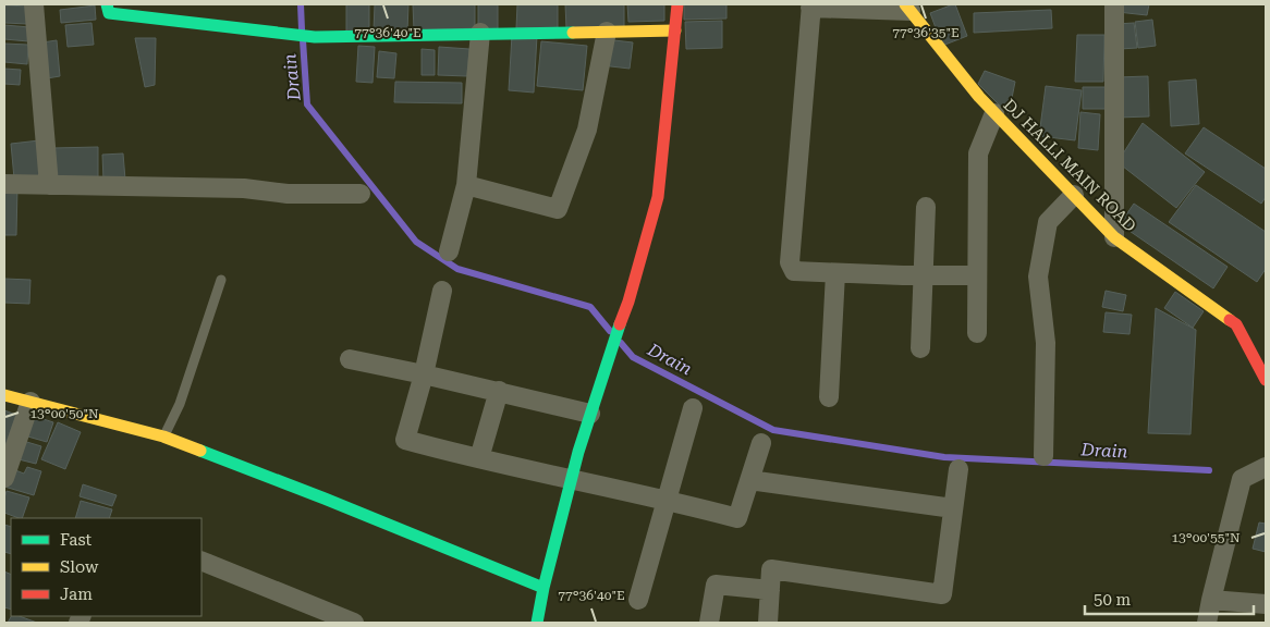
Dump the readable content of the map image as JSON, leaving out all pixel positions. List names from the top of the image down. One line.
{"streets":{"street":["DJ HALLI MAIN ROAD"]},"water":["Drain"],"legend":["Fast","Slow","Jam"],"scale_bar":"50 m","coordinates":["77°36'40\"E","77°36'35\"E","13°00'50\"N","13°00'55\"N"]}
